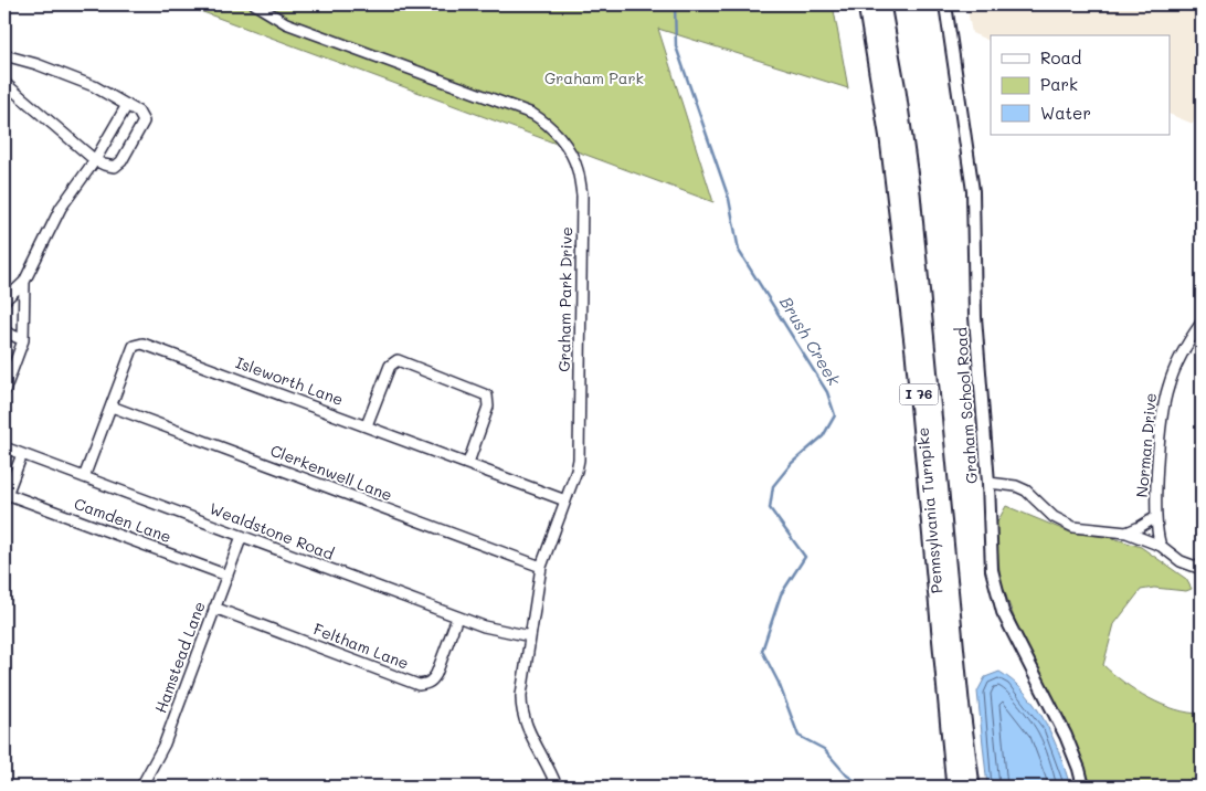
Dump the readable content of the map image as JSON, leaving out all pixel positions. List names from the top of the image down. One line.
{"streets":{"highway":["I 76","Pennsylvania Turnpike"],"street":["Graham Park Drive","Isleworth Lane","Graham School Road","Norman Drive","Clerkenwell Lane","Camden Lane","Wealdstone Road","Feltham Lane","Hamstead Lane"]},"crossings":[["Graham Park Drive","Isleworth Lane"],["Graham Park Drive","Clerkenwell Lane"],["Graham Park Drive","Wealdstone Road"],["Isleworth Lane","Clerkenwell Lane"],["Isleworth Lane","Wealdstone Road"],["Camden Lane","Hamstead Lane"],["Wealdstone Road","Feltham Lane"],["Wealdstone Road","Hamstead Lane"],["Feltham Lane","Hamstead Lane"]],"water":["Brush Creek"],"parks":["Graham Park"],"legend":["Road","Park","Water"]}
